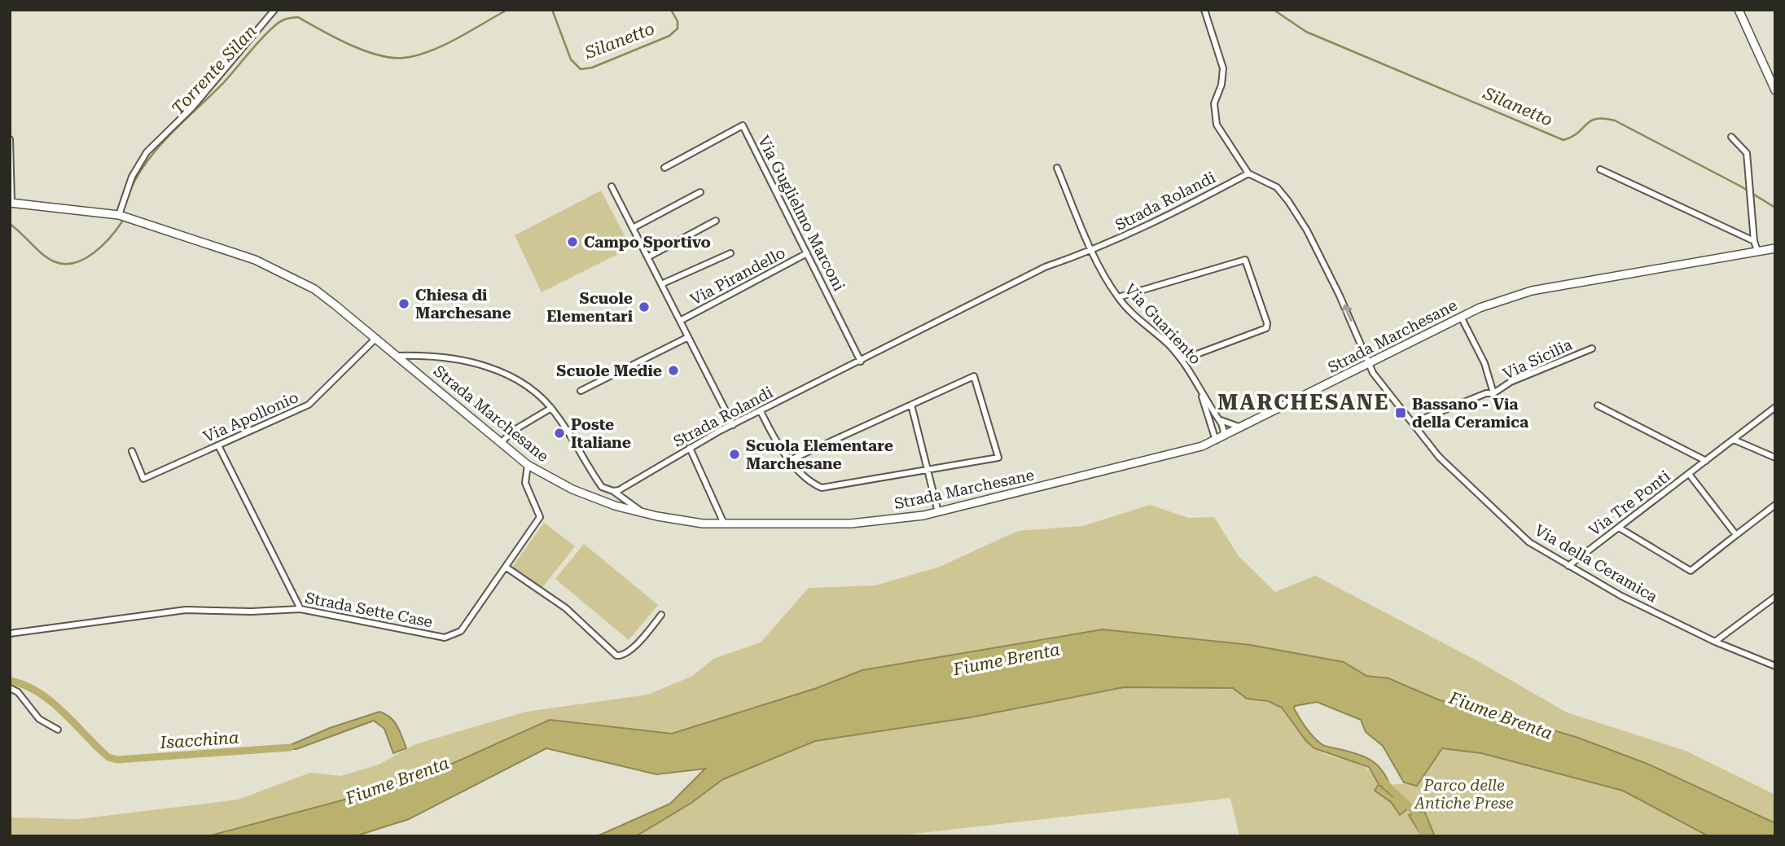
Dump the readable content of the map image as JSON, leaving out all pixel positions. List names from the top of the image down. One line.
{"streets":{"main road":["Strada Marchesane"],"street":["Strada Rolandi","Via Guglielmo Marconi","Via Pirandello","Via Guariento","Via Sicilia","Via Apollonio","Via Tre Ponti","Via della Ceramica","Strada Sette Case"]},"crossings":[["Strada Rolandi","Via Guglielmo Marconi"],["Strada Rolandi","Via Guariento"],["Strada Rolandi","Via della Ceramica"],["Via Guglielmo Marconi","Via Pirandello"],["Via Guariento","Strada Marchesane"],["Strada Marchesane","Via Sicilia"],["Strada Marchesane","Via Apollonio"],["Strada Marchesane","Via della Ceramica"],["Strada Marchesane","Strada Sette Case"],["Via Sicilia","Via della Ceramica"],["Via Tre Ponti","Via della Ceramica"]],"districts":["MARCHESANE"],"water":["Silanetto","Torrente Silan","Fiume Brenta","Isacchina"],"parks":["Parco delle Antiche Prese"],"places":{"other":["Campo Sportivo","Chiesa di Marchesane","Scuole Elementari","Scuole Medie","Poste Italiane","Scuola Elementare Marchesane"],"transit":["Bassano - Via della Ceramica"]}}
